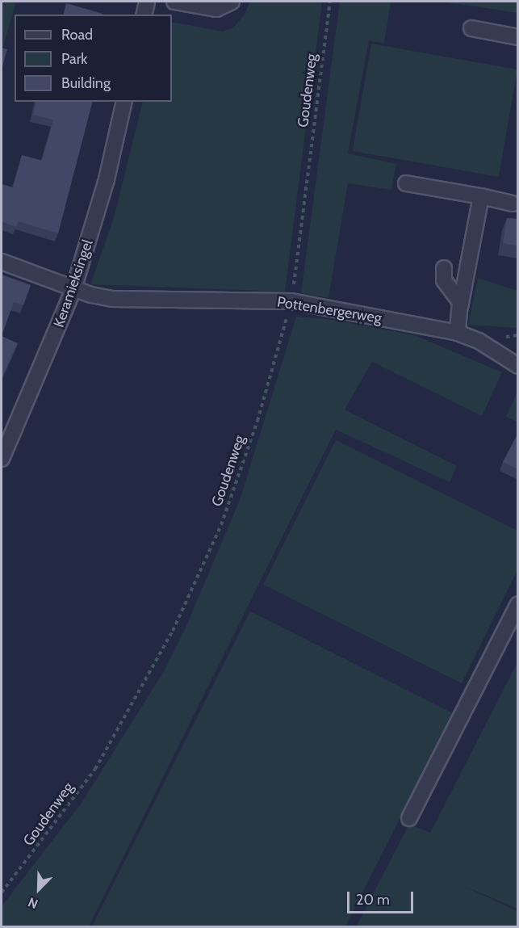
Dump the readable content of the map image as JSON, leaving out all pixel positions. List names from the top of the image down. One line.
{"streets":{"street":["Keramieksingel","Pottenbergerweg"],"path":["Goudenweg"]},"crossings":[["Goudenweg","Pottenbergerweg"],["Keramieksingel","Pottenbergerweg"]],"legend":["Road","Park","Building"],"scale_bar":"20 m","north":"bottom left"}
